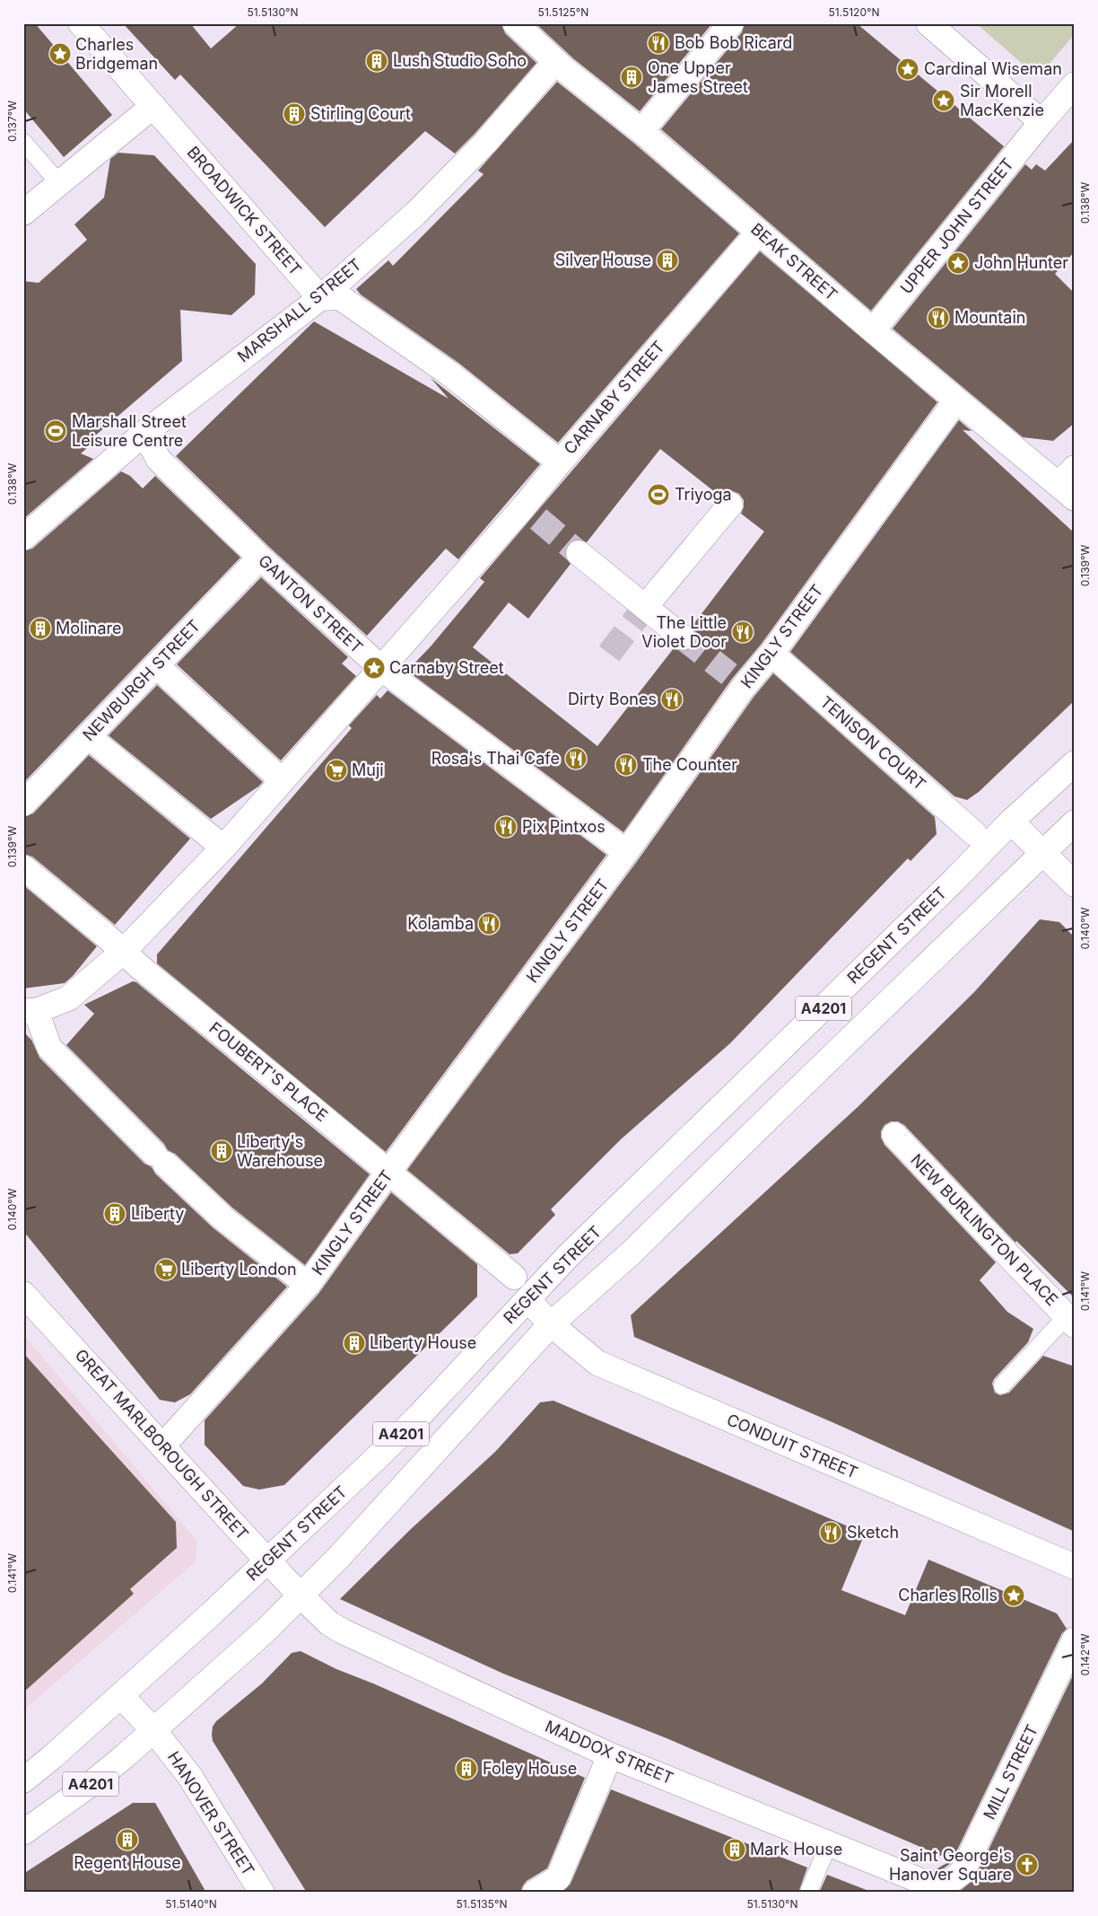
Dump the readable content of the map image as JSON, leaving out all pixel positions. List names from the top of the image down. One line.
{"streets":{"street":["BROADWICK STREET","UPPER JOHN STREET","BEAK STREET","MARSHALL STREET","CARNABY STREET","GANTON STREET","KINGLY STREET","NEWBURGH STREET","TENISON COURT","REGENT STREET","A4201","FOUBERT'S PLACE","NEW BURLINGTON PLACE","GREAT MARLBOROUGH STREET","CONDUIT STREET","MADDOX STREET","MILL STREET","HANOVER STREET"]},"crossings":[["BROADWICK STREET","MARSHALL STREET"],["UPPER JOHN STREET","BEAK STREET"],["BEAK STREET","MARSHALL STREET"],["BEAK STREET","CARNABY STREET"],["BEAK STREET","KINGLY STREET"],["MARSHALL STREET","GANTON STREET"],["CARNABY STREET","GANTON STREET"],["CARNABY STREET","FOUBERT'S PLACE"],["GANTON STREET","KINGLY STREET"],["GANTON STREET","NEWBURGH STREET"],["KINGLY STREET","TENISON COURT"],["KINGLY STREET","FOUBERT'S PLACE"],["KINGLY STREET","GREAT MARLBOROUGH STREET"],["REGENT STREET","GREAT MARLBOROUGH STREET"],["REGENT STREET","CONDUIT STREET"],["REGENT STREET","HANOVER STREET"],["A4201","GREAT MARLBOROUGH STREET"],["A4201","CONDUIT STREET"],["A4201","MADDOX STREET"],["A4201","HANOVER STREET"],["GREAT MARLBOROUGH STREET","MADDOX STREET"]],"places":{"restaurant":["Bob Bob Ricard","Mountain","The Little Violet Door","Dirty Bones","Rosa's Thai Cafe","The Counter","Pix Pintxos","Kolamba","Sketch"],"place":["Charles Bridgeman","Cardinal Wiseman","Sir Morell MacKenzie","John Hunter","Carnaby Street","Charles Rolls"],"building":["Lush Studio Soho","One Upper James Street","Stirling Court","Silver House","Molinare","Liberty's Warehouse","Liberty","Liberty House","Foley House","Regent House","Mark House"],"sports":["Marshall Street Leisure Centre","Triyoga"],"supermarket":["Muji","Liberty London"],"church":["Saint George's Hanover Square"]},"coordinates":["51.5130°N","51.5125°N","51.5120°N","0.137°W","0.138°W","0.139°W","0.140°W","0.141°W","0.142°W","51.5140°N","51.5135°N"]}
